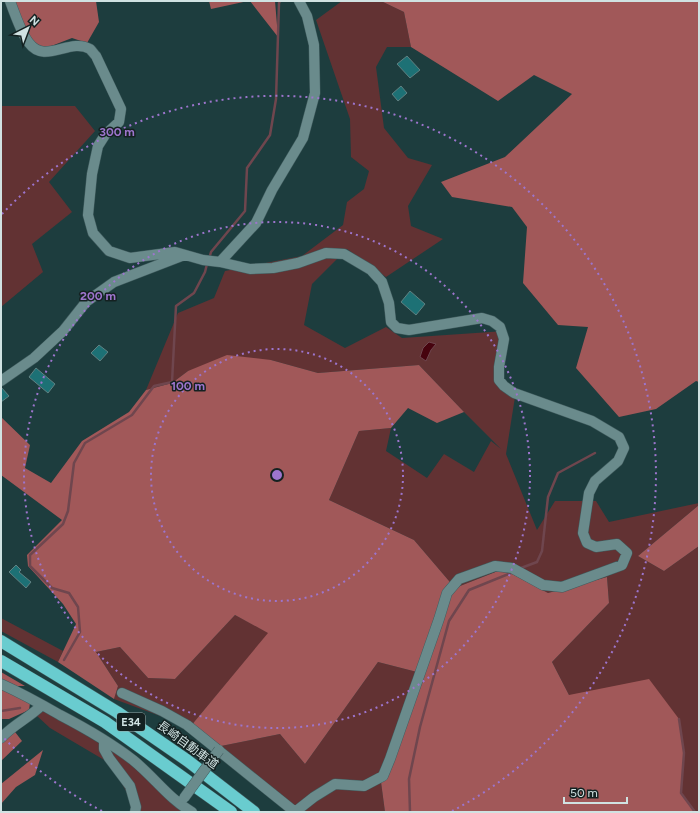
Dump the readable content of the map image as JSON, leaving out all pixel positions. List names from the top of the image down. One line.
{"streets":{"highway":["E34","長崎自動車道"]},"scale_bar":"50 m","north":"top right","rings":["300 m","200 m","100 m"]}
